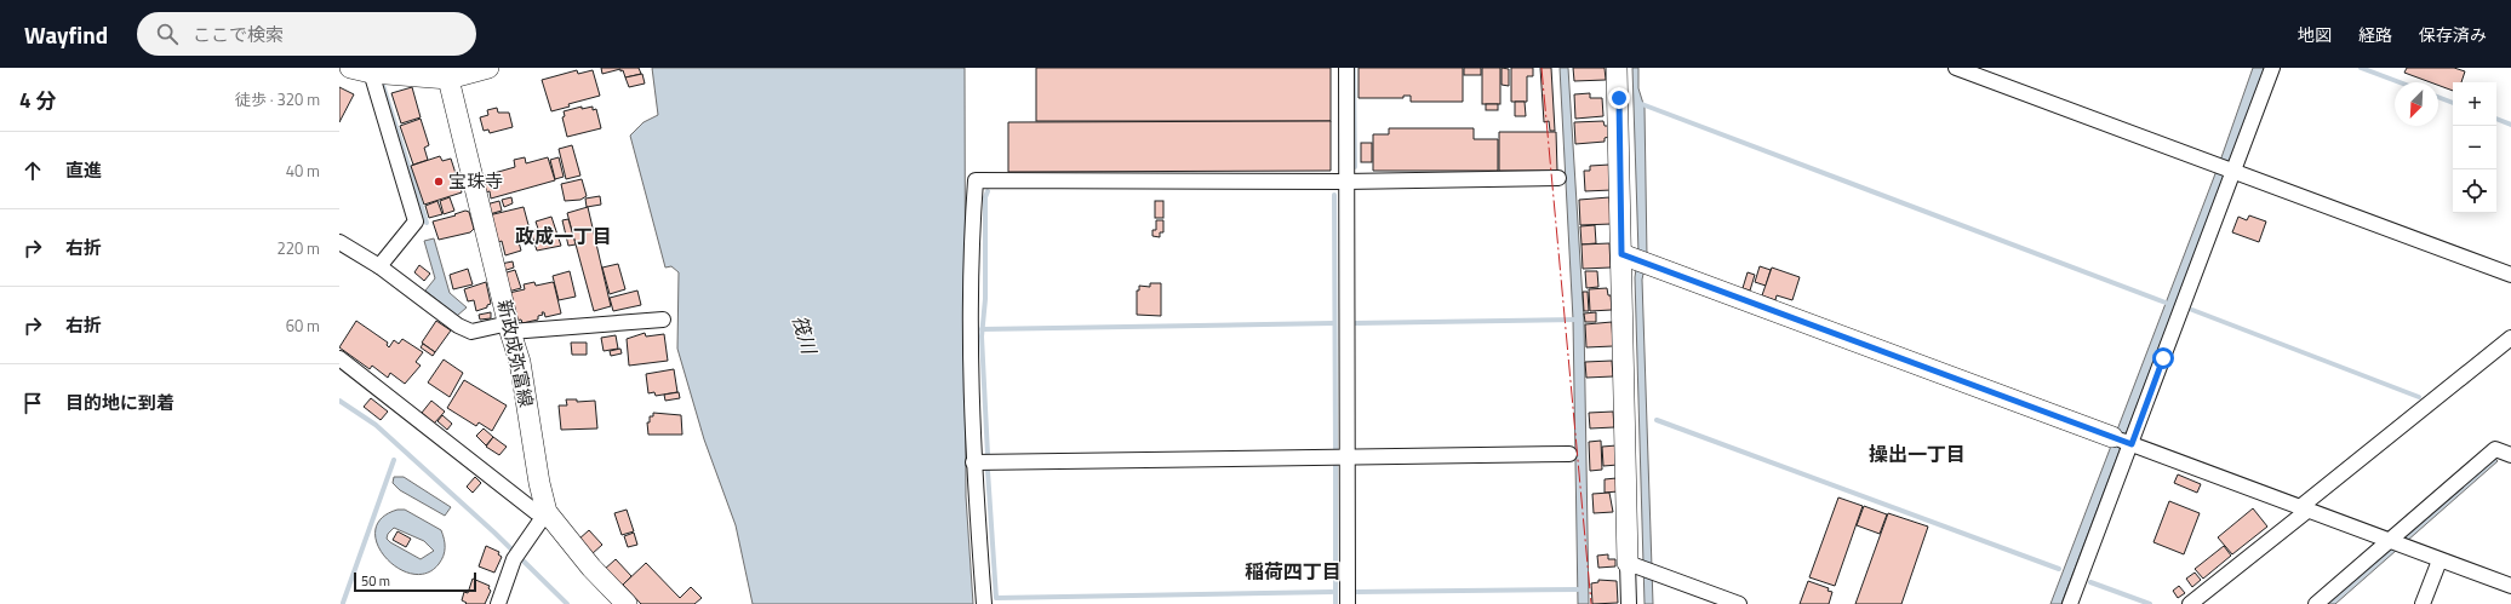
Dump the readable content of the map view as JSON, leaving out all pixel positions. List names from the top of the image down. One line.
{"streets":{"street":["新政成弥富線"]},"districts":["政成一丁目","操出一丁目","稲荷四丁目"],"water":["筏川"],"places":["宝珠寺"],"scale_bar":"50 m","north":"bottom left","page":{"header":"Wayfind","search":"ここで検索","nav":["地図","経路","保存済み"],"heading":["4 分","徒歩 · 320 m"],"map_buttons":["+","−"],"list":[["直進","40 m"],["右折","220 m"],["右折","60 m"],"目的地に到着"],"scale":"50 m"}}
